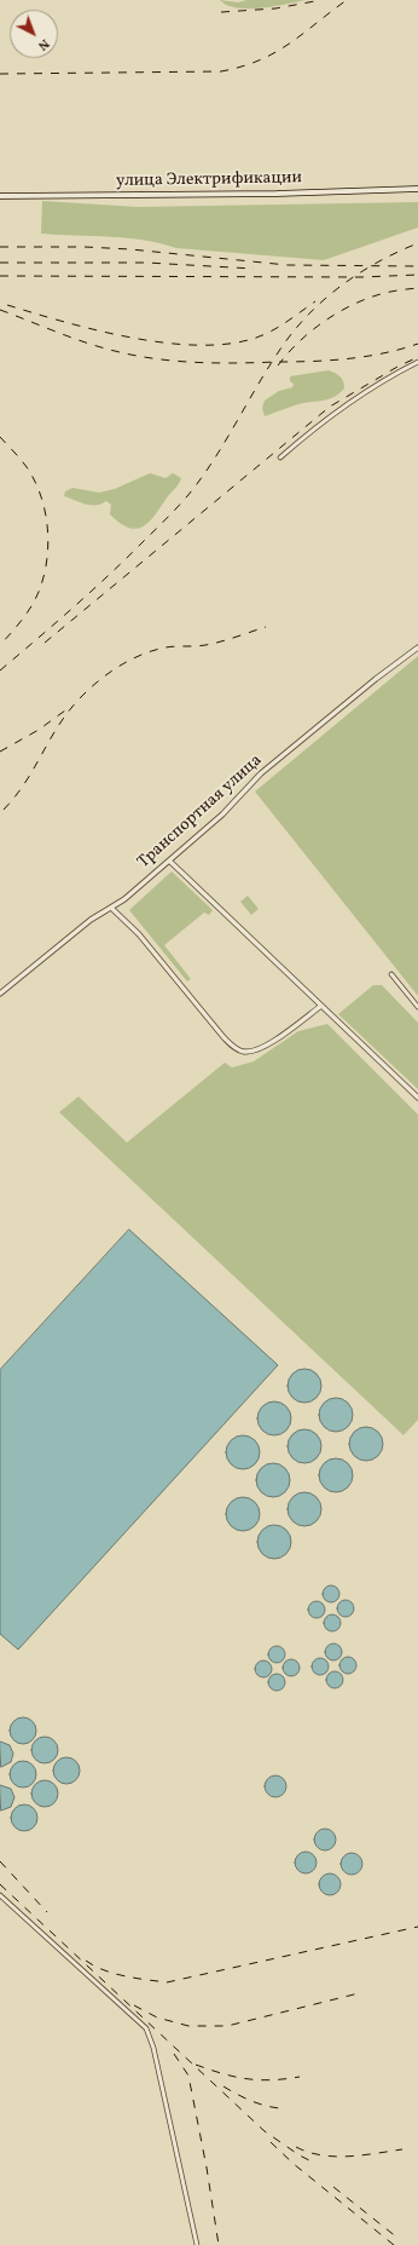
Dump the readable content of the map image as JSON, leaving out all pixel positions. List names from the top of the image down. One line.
{"streets":{"main road":["улица Электрификации"],"street":["Транспортная улица"]},"north":"bottom right"}
